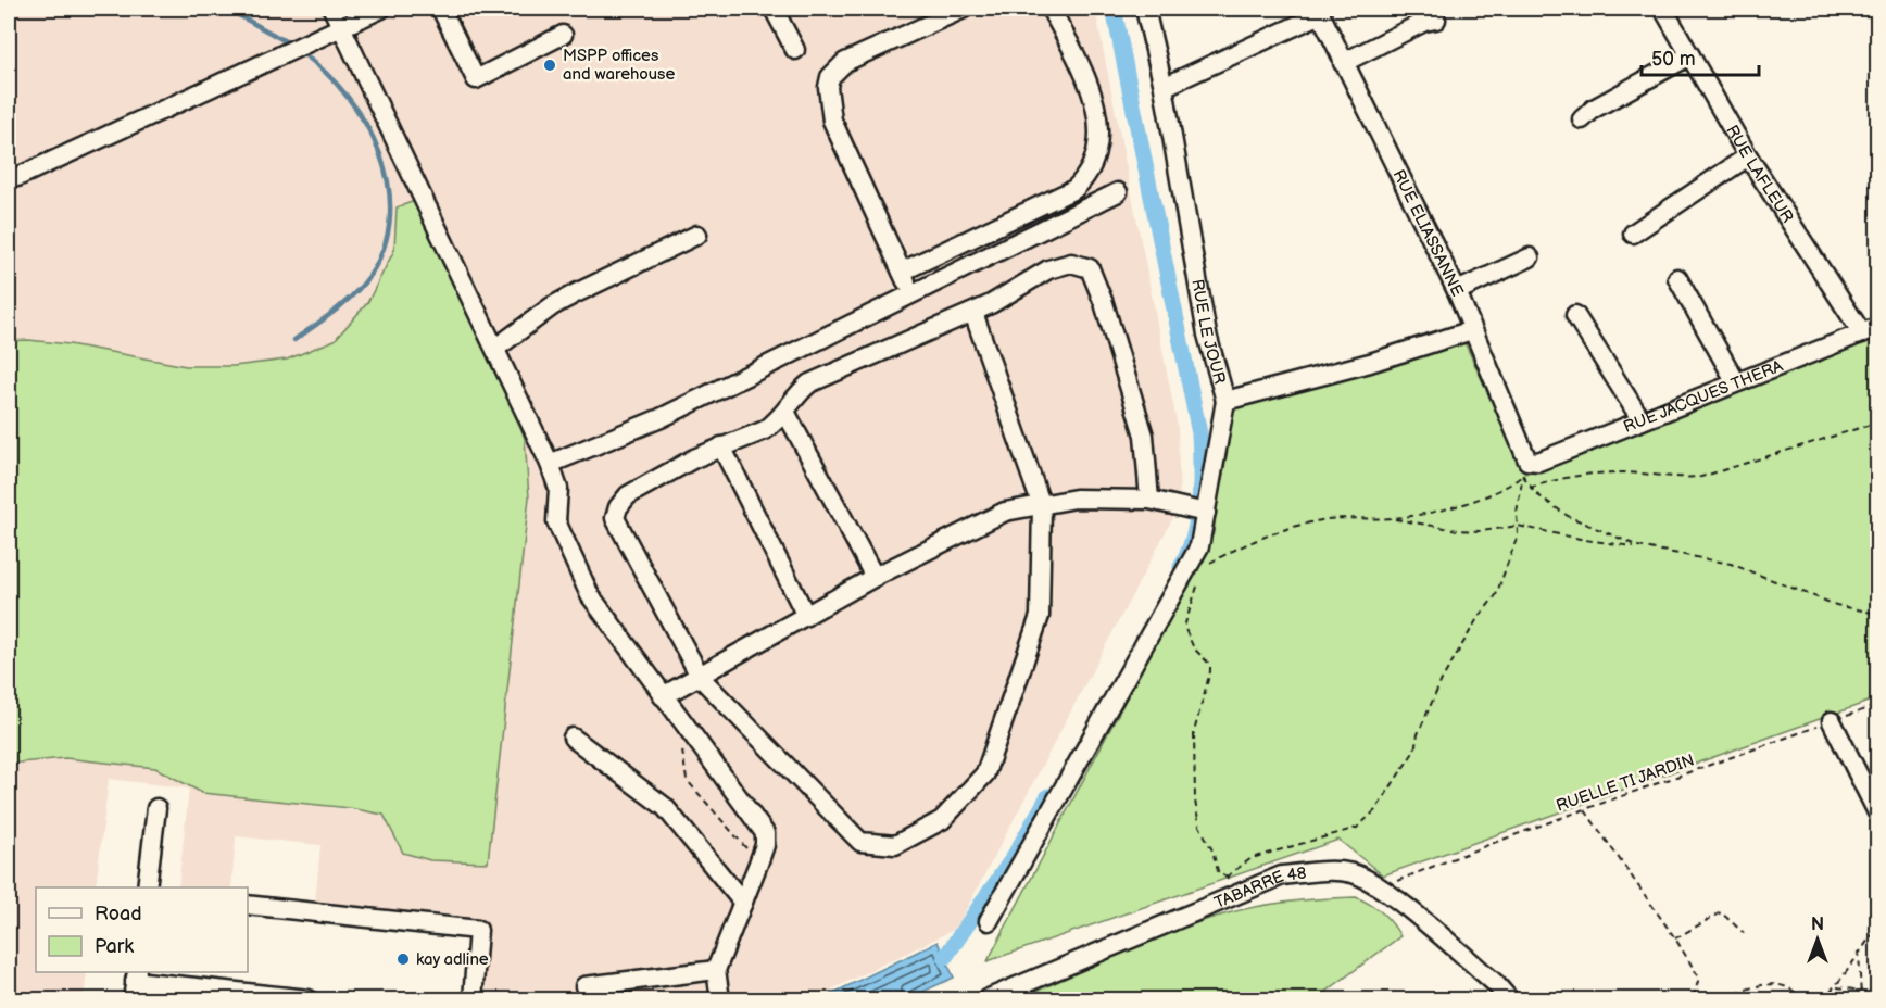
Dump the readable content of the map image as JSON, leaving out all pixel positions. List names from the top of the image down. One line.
{"streets":{"street":["RUE LAFLEUR","RUE ELIASSANNE","RUE LE JOUR","RUE JACQUES THERA","TABARRE 48"],"path":["RUELLE TI JARDIN"]},"crossings":[["RUE LAFLEUR","RUE JACQUES THERA"],["RUE ELIASSANNE","RUE LE JOUR"],["RUE ELIASSANNE","RUE JACQUES THERA"],["RUELLE TI JARDIN","TABARRE 48"]],"places":["MSPP offices and warehouse","kay adline"],"legend":["Road","Park"],"scale_bar":"50 m","north":"top"}
